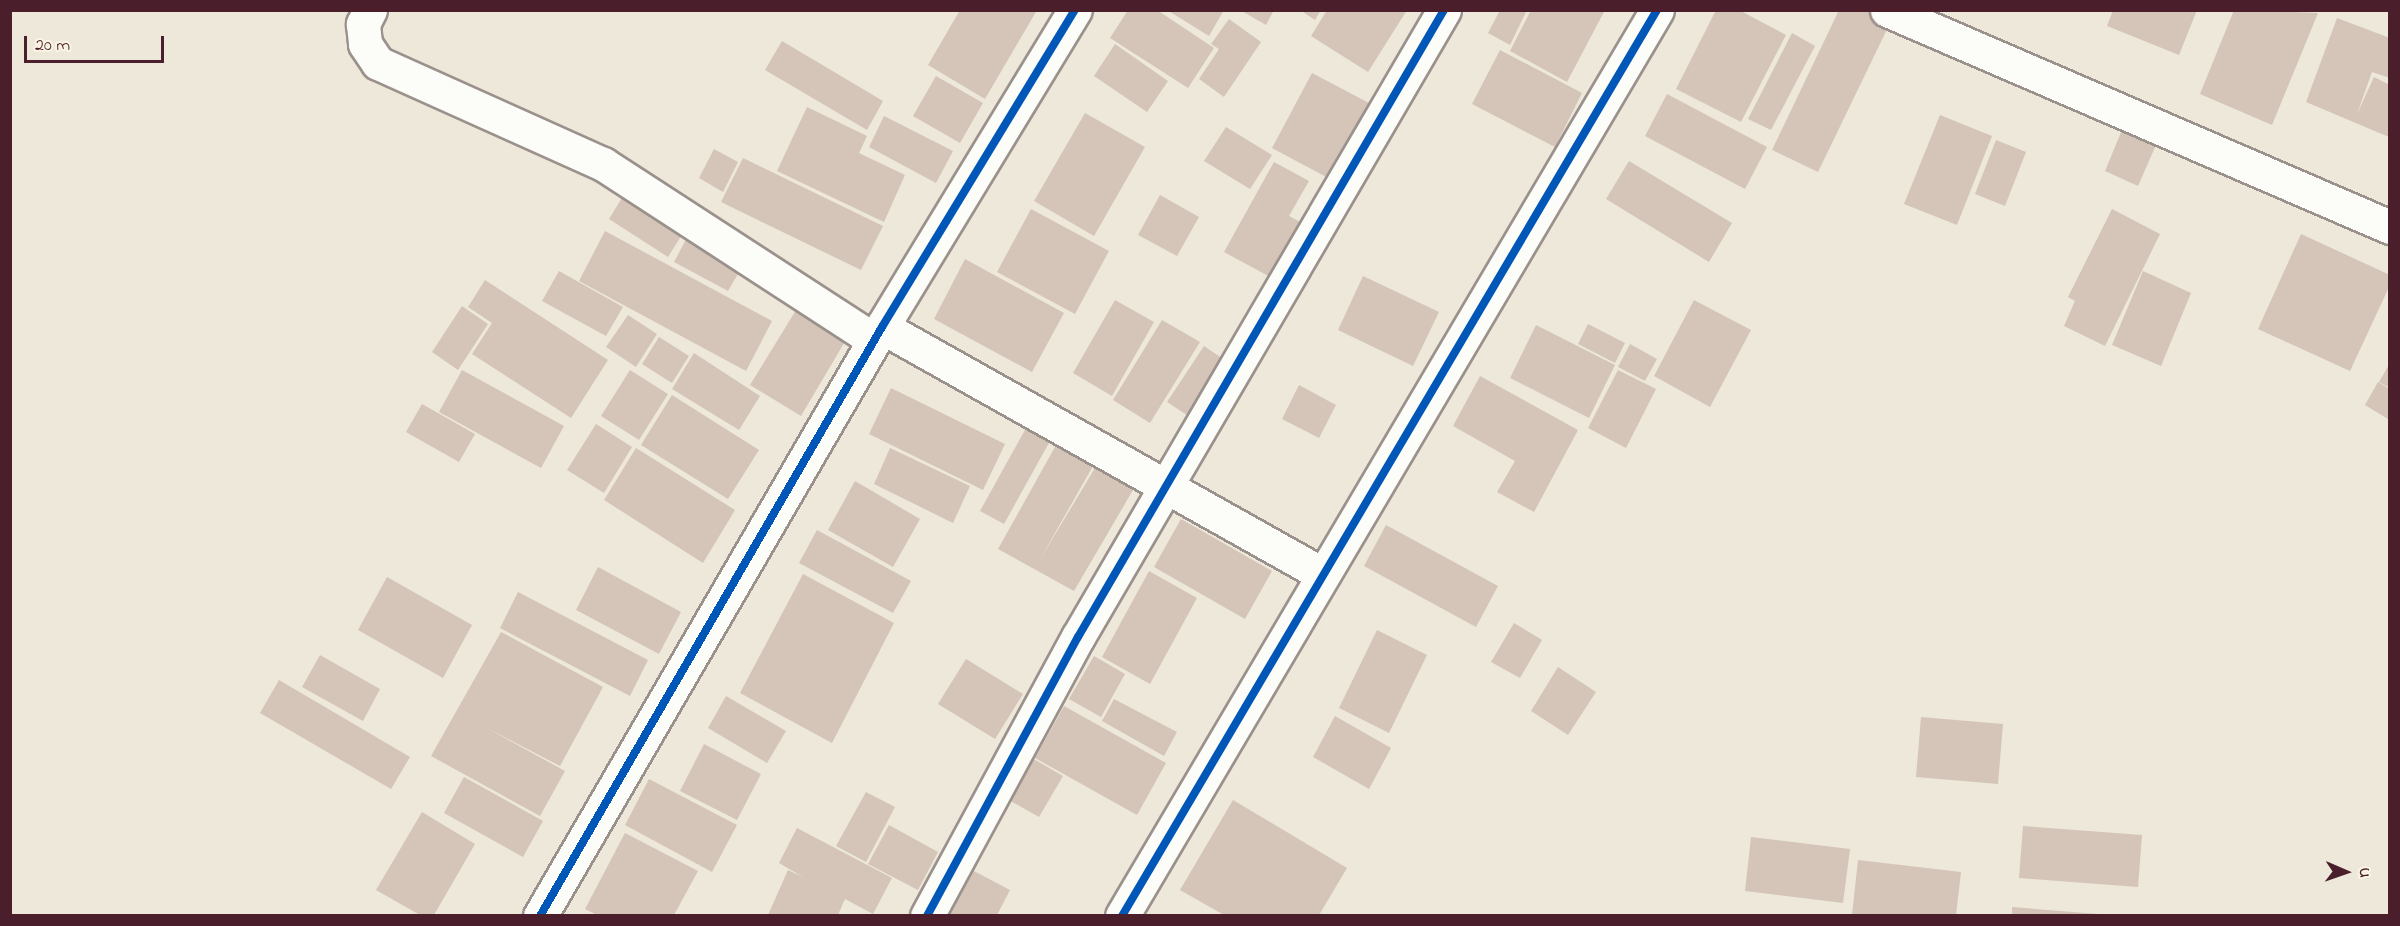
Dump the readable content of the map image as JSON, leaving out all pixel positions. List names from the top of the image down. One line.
{"scale_bar":"20 m","north":"right"}
